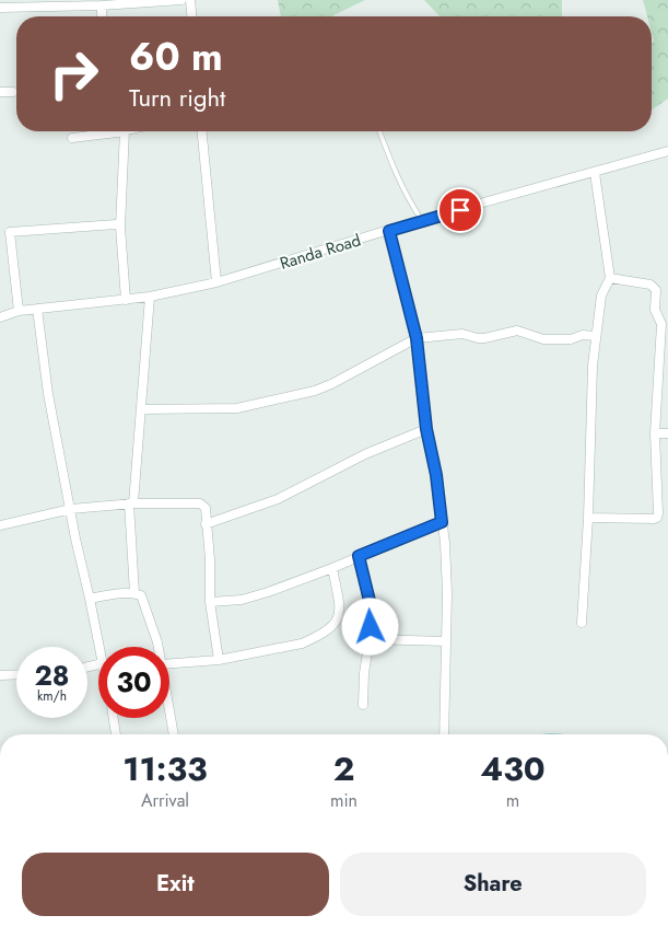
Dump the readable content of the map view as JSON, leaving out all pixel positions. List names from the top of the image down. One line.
{"streets":{"street":["Randa Road"]},"page":{"turn":["60 m","Turn right"],"speed":"28 km/h","limit":"30","eta":["11:33","Arrival","2","min","430","m"],"buttons":["Exit","Share"]}}
